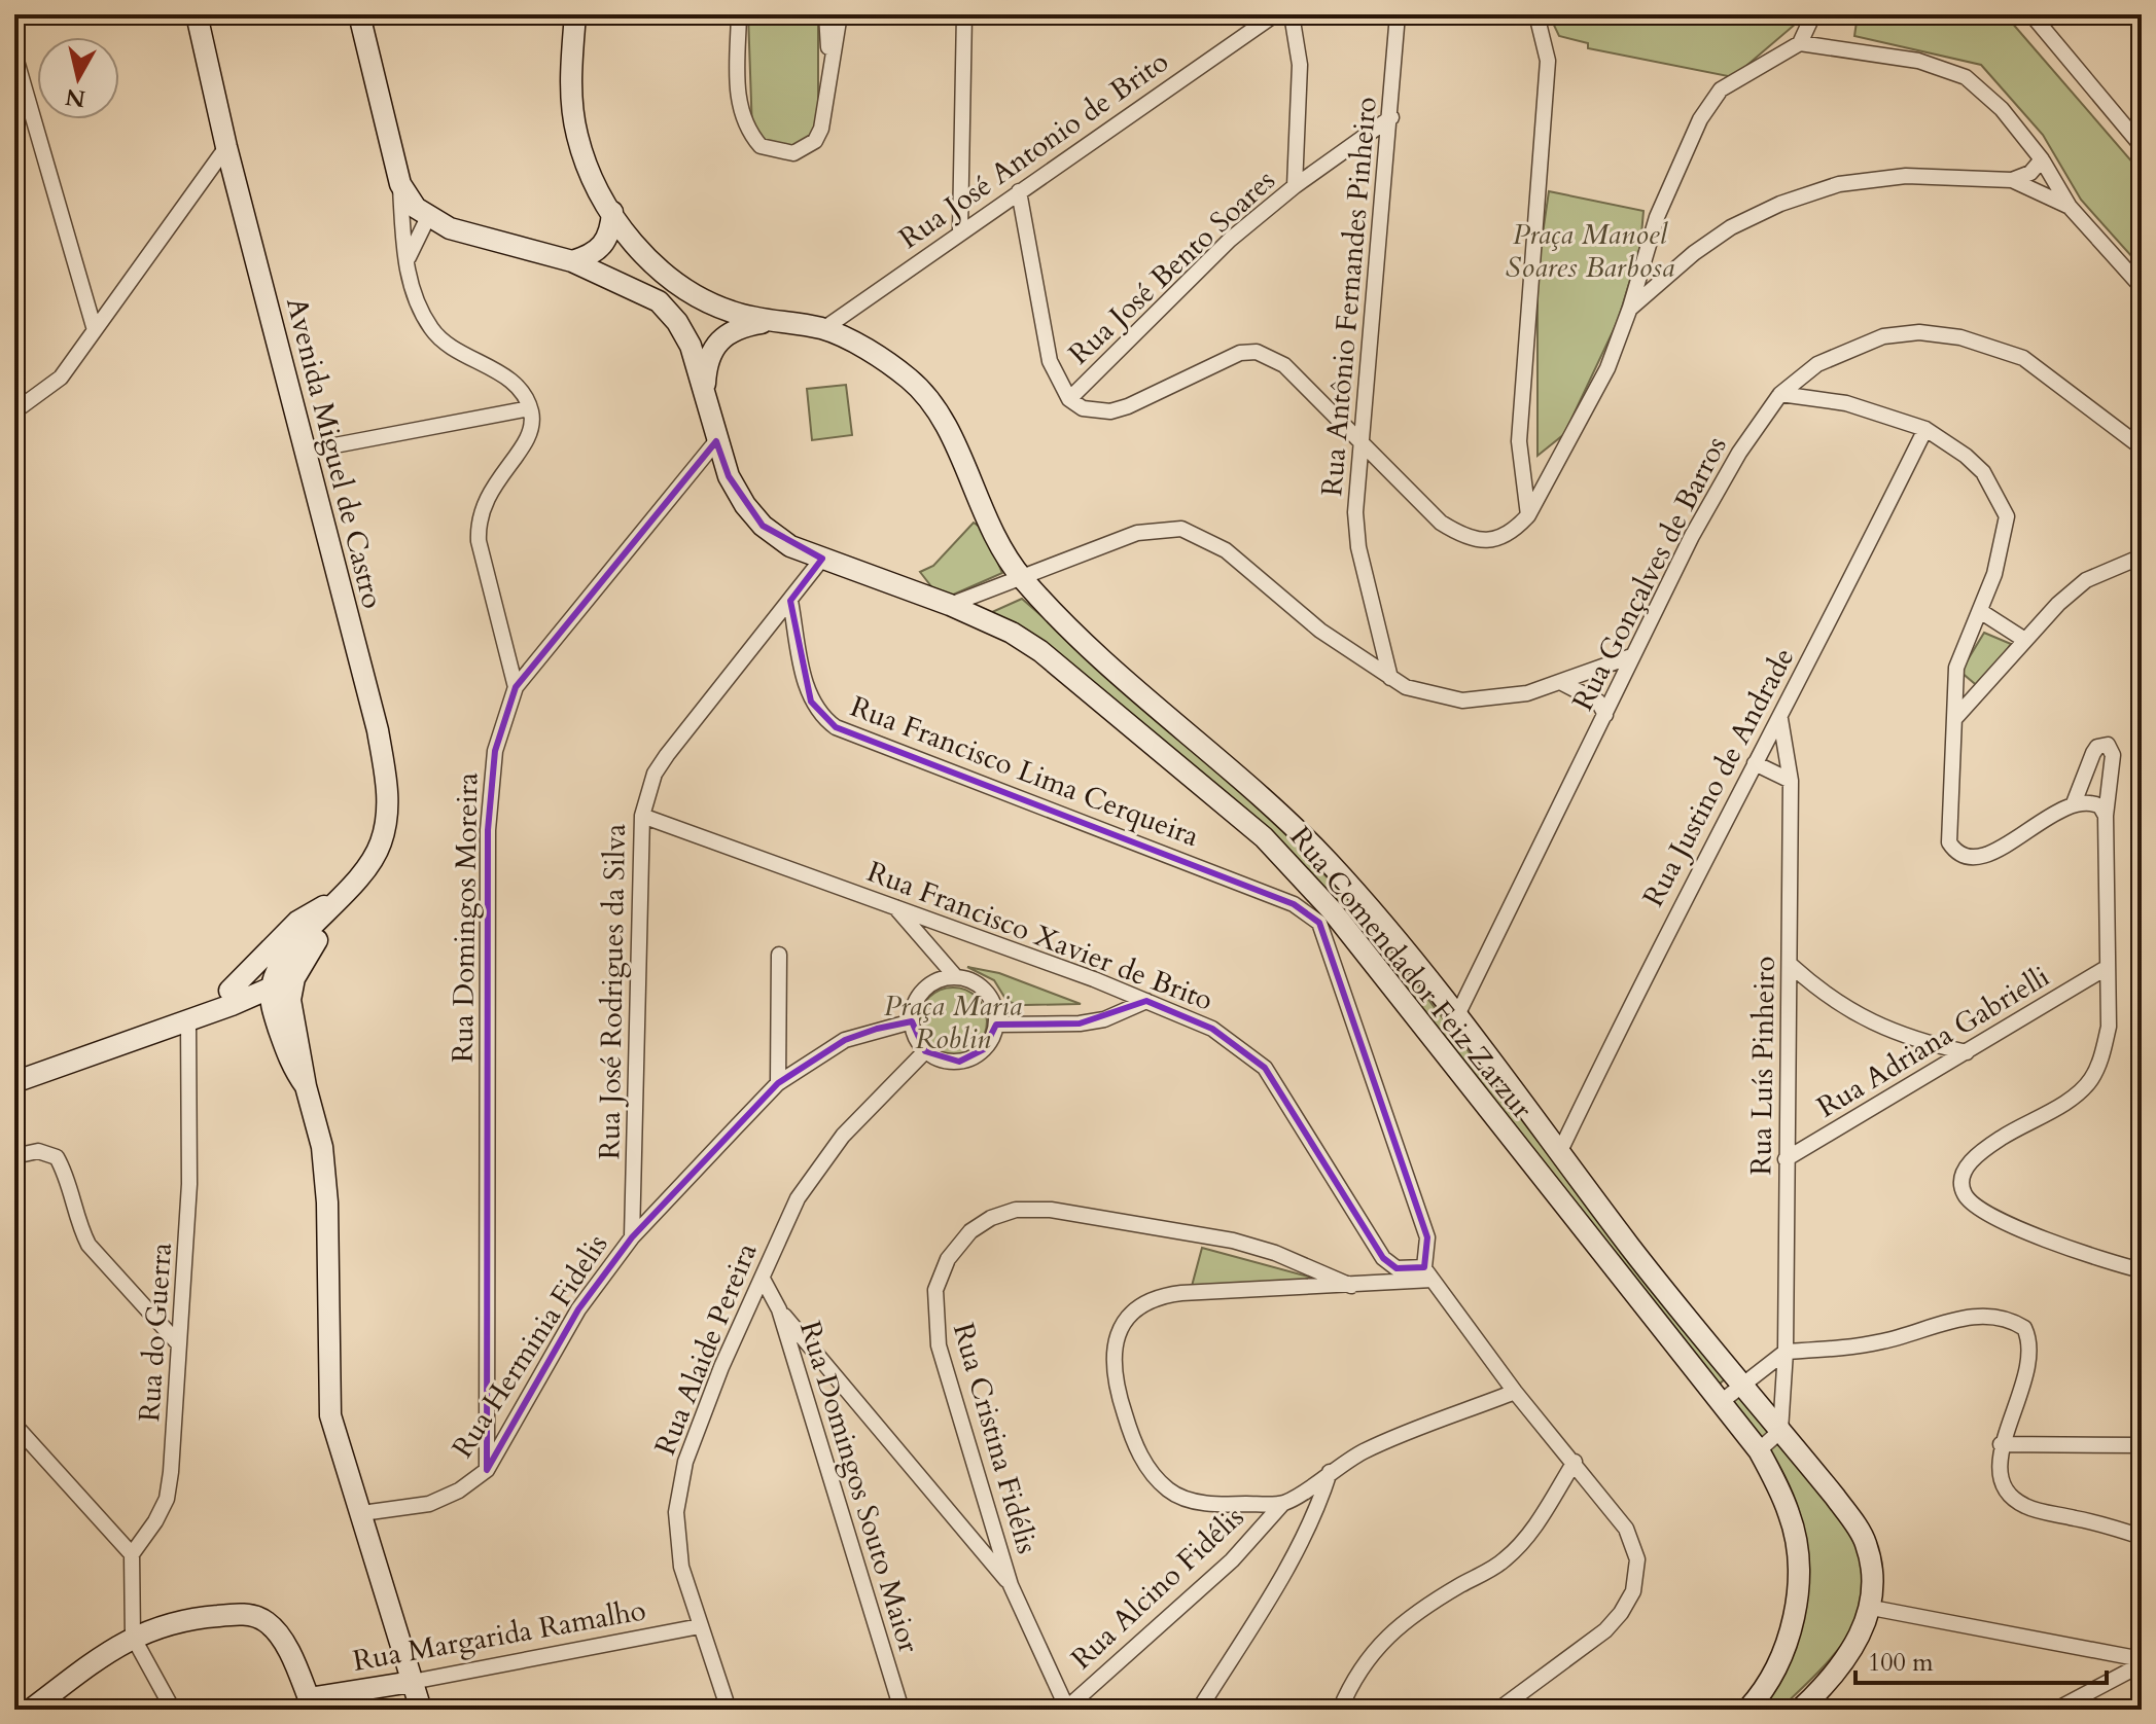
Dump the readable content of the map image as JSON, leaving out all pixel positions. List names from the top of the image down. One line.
{"streets":{"main road":["Avenida Miguel de Castro","Rua Comendador Feiz Zarzur","Rua Margarida Ramalho"],"street":["Rua José Antonio de Brito","Rua José Bento Soares","Rua Antônio Fernandes Pinheiro","Rua Gonçalves de Barros","Rua Francisco Lima Cerqueira","Rua Justino de Andrade","Rua Domingos Moreira","Rua Francisco Xavier de Brito","Rua José Rodrigues da Silva","Rua Adriana Gabrielli","Rua Luís Pinheiro","Rua do Guerra","Rua Herminia Fidelis","Rua Alaide Pereira","Rua Cristina Fidélis","Rua Domingos Souto Maior","Rua Alcino Fidélis"]},"crossings":[["Rua José Antonio de Brito","Rua Comendador Feiz Zarzur"],["Rua José Bento Soares","Rua Antônio Fernandes Pinheiro"],["Avenida Miguel de Castro","Rua Herminia Fidelis"],["Avenida Miguel de Castro","Rua Margarida Ramalho"],["Rua Gonçalves de Barros","Rua Comendador Feiz Zarzur"],["Rua Francisco Lima Cerqueira","Rua Comendador Feiz Zarzur"],["Rua Francisco Lima Cerqueira","Rua José Rodrigues da Silva"],["Rua Justino de Andrade","Rua Comendador Feiz Zarzur"],["Rua Justino de Andrade","Rua Luís Pinheiro"],["Rua Domingos Moreira","Rua Comendador Feiz Zarzur"],["Rua Domingos Moreira","Rua Herminia Fidelis"],["Rua Francisco Xavier de Brito","Rua José Rodrigues da Silva"],["Rua Comendador Feiz Zarzur","Rua José Rodrigues da Silva"],["Rua Comendador Feiz Zarzur","Rua Luís Pinheiro"],["Rua José Rodrigues da Silva","Rua Herminia Fidelis"],["Rua Adriana Gabrielli","Rua Luís Pinheiro"],["Rua Herminia Fidelis","Rua Alaide Pereira"],["Rua Alaide Pereira","Rua Domingos Souto Maior"],["Rua Alaide Pereira","Rua Margarida Ramalho"],["Rua Cristina Fidélis","Rua Alcino Fidélis"]],"parks":["Praça Manoel Soares Barbosa","Praça Maria Roblin"],"scale_bar":"100 m","north":"bottom"}
